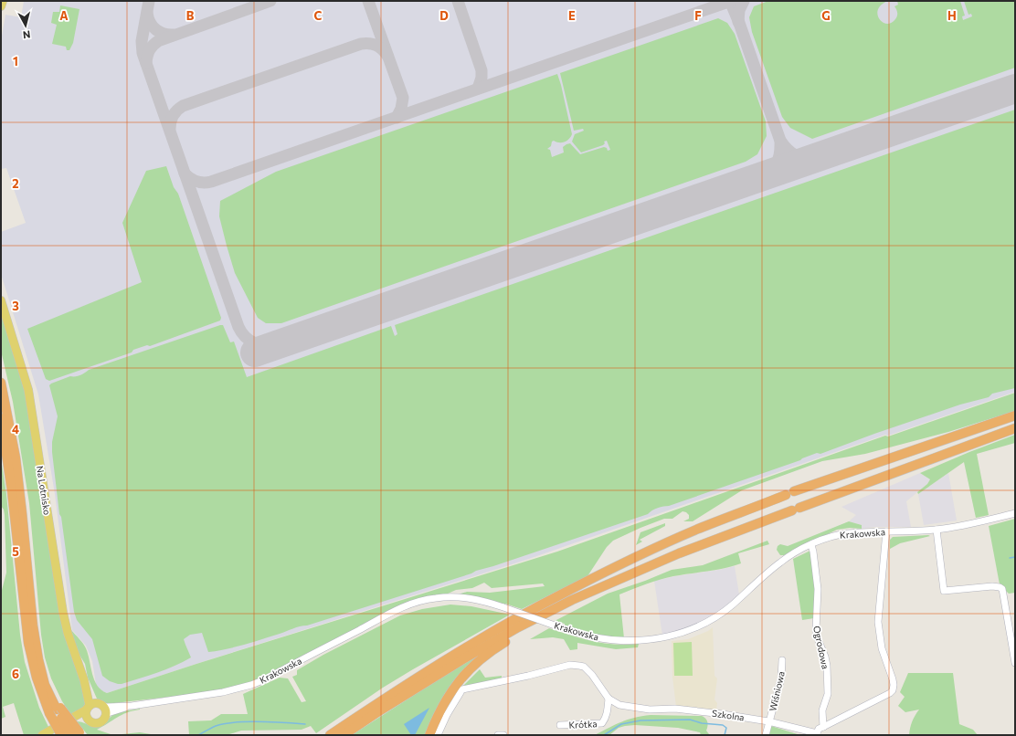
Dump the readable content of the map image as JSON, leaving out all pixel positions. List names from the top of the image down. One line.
{"streets":{"main road":["Na Lotnisko"],"street":["Krakowska","Ogrodowa","Wiśniowa","Szkolna","Krótka"]},"crossings":[["Na Lotnisko","Krakowska"],["Krakowska","Ogrodowa"],["Krakowska","Szkolna"],["Ogrodowa","Szkolna"],["Wiśniowa","Szkolna"],["Szkolna","Krótka"]],"north":"bottom","grid":{"columns":["A","B","C","D","E","F","G","H"],"rows":["1","2","3","4","5","6"]}}
